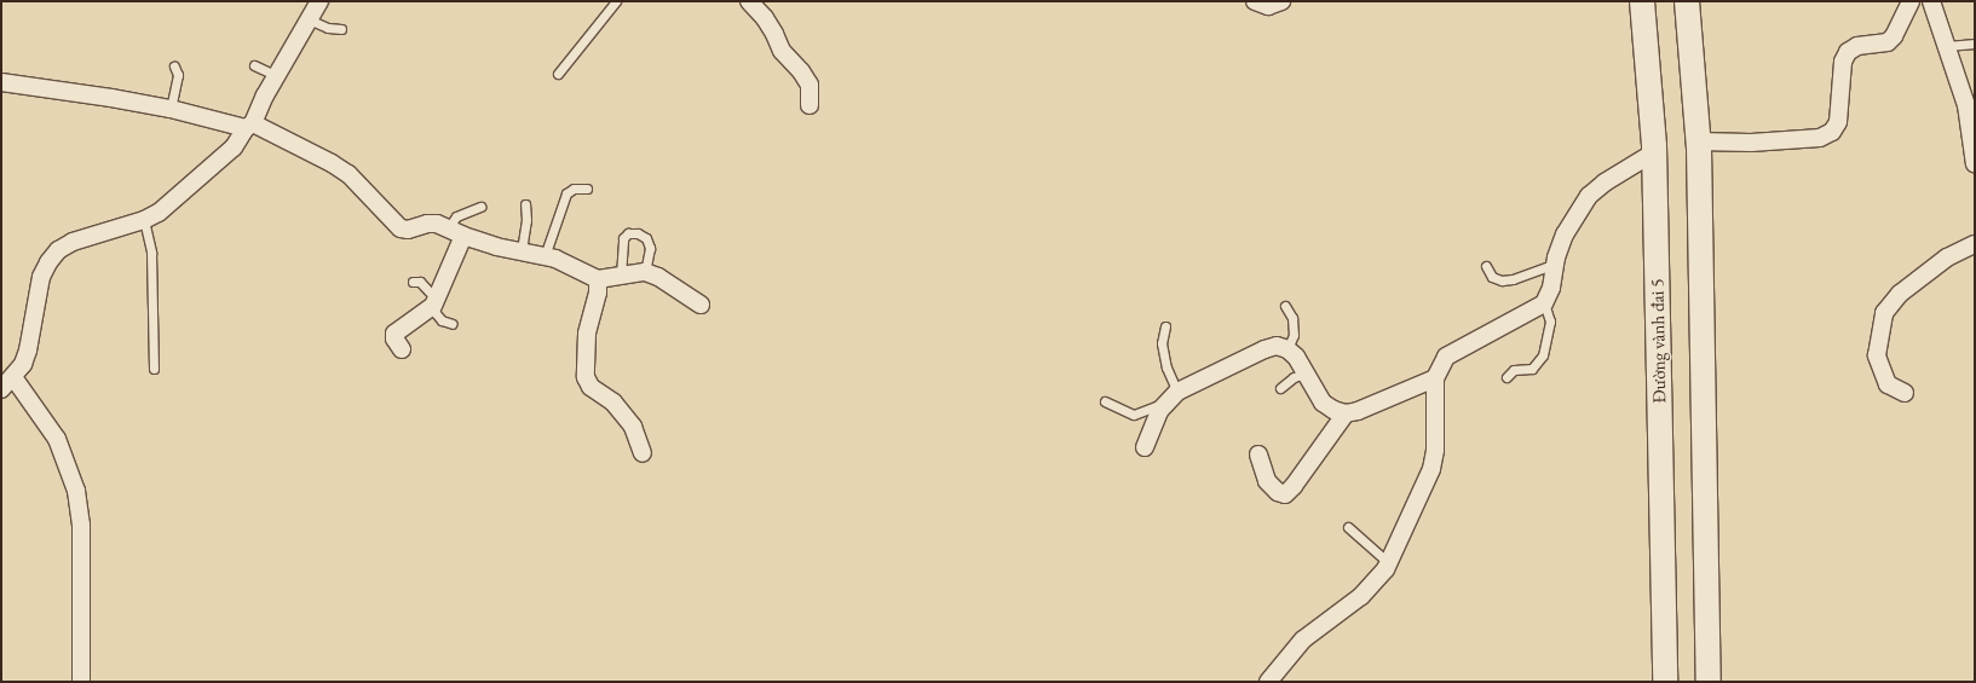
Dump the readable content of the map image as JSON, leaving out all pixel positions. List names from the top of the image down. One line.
{"streets":{"main road":["Đường vành đai 5"]}}
